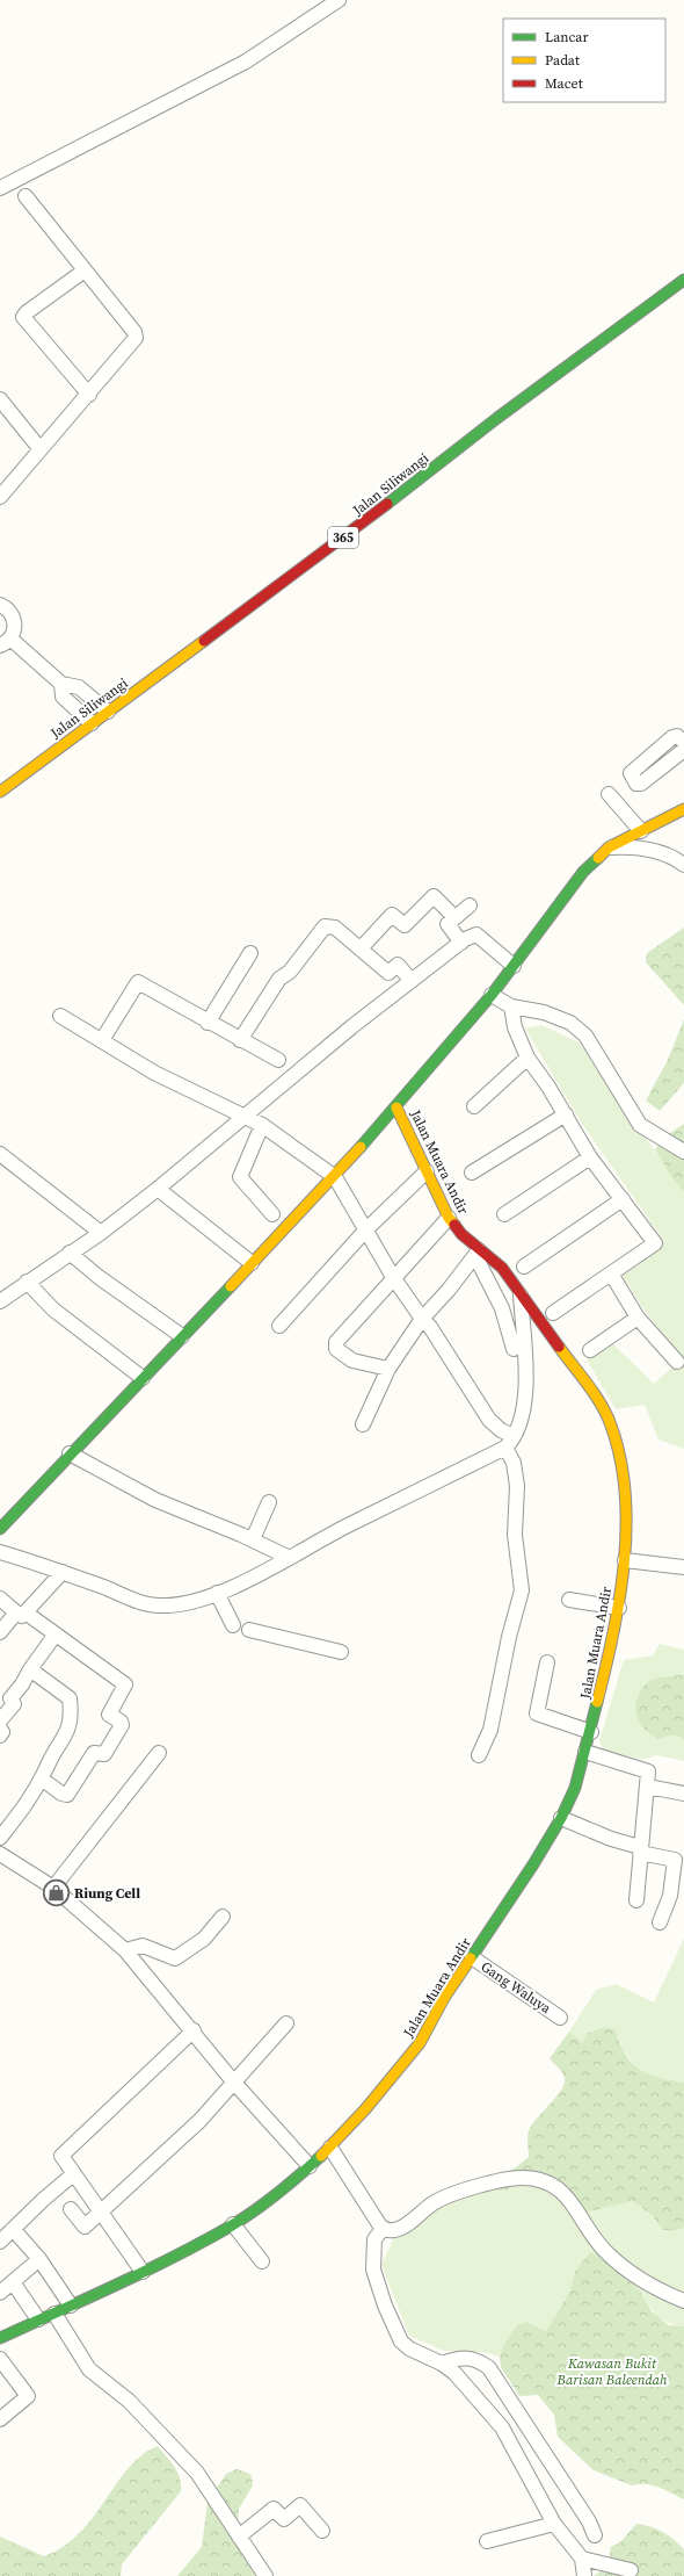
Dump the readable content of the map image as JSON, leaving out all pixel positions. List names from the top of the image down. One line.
{"streets":{"main road":["Jalan Siliwangi","365","Jalan Muara Andir"],"street":["Gang Waluya"]},"crossings":[["Jalan Muara Andir","Gang Waluya"]],"parks":["Kawasan Bukit Barisan Baleendah"],"places":{"shop":["Riung Cell"]},"legend":["Lancar","Padat","Macet"]}
